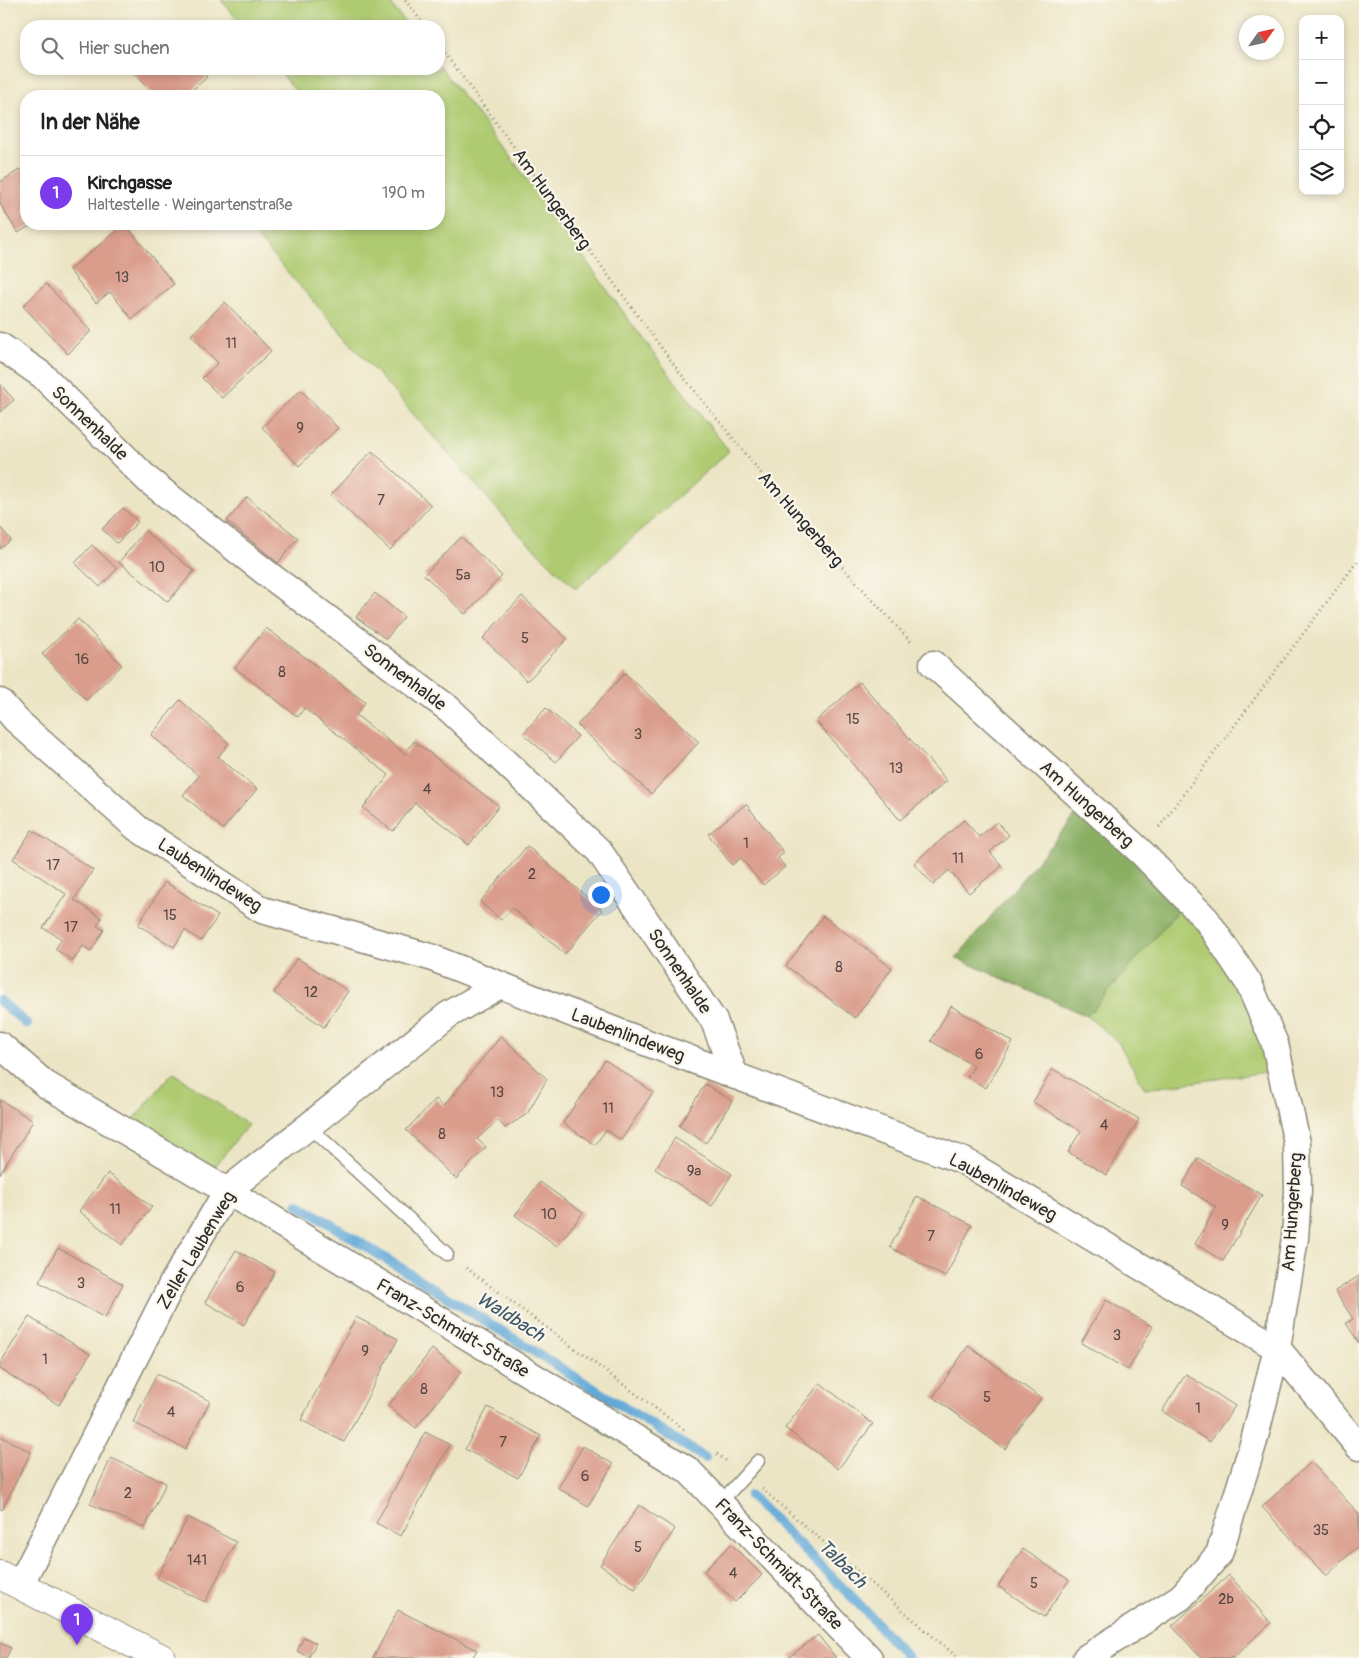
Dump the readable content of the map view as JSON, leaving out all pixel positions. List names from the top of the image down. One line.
{"streets":{"street":["Am Hungerberg","Sonnenhalde","Laubenlindeweg","Zeller Laubenweg","Franz-Schmidt-Straße"]},"crossings":[["Am Hungerberg","Laubenlindeweg"],["Sonnenhalde","Laubenlindeweg"],["Laubenlindeweg","Zeller Laubenweg"],["Zeller Laubenweg","Franz-Schmidt-Straße"]],"water":["Waldbach","Talbach"],"house_numbers":["13","11","9","7","10","5a","5","16","8","15","3","13","4","1","11","17","2","15","17","8","12","6","13","11","4","8","9a","11","10","9","7","3","6","3","9","1","8","5","1","4","7","6","2","35","5","141","4","5","2b"],"north":"top right","page":{"map_buttons":["+","−"],"search":"Hier suchen","heading":"In der Nähe","list":[{"mark":"1","name":"Kirchgasse","note":"Haltestelle · Weingartenstraße","value":"190 m"}],"pins":"1"}}
